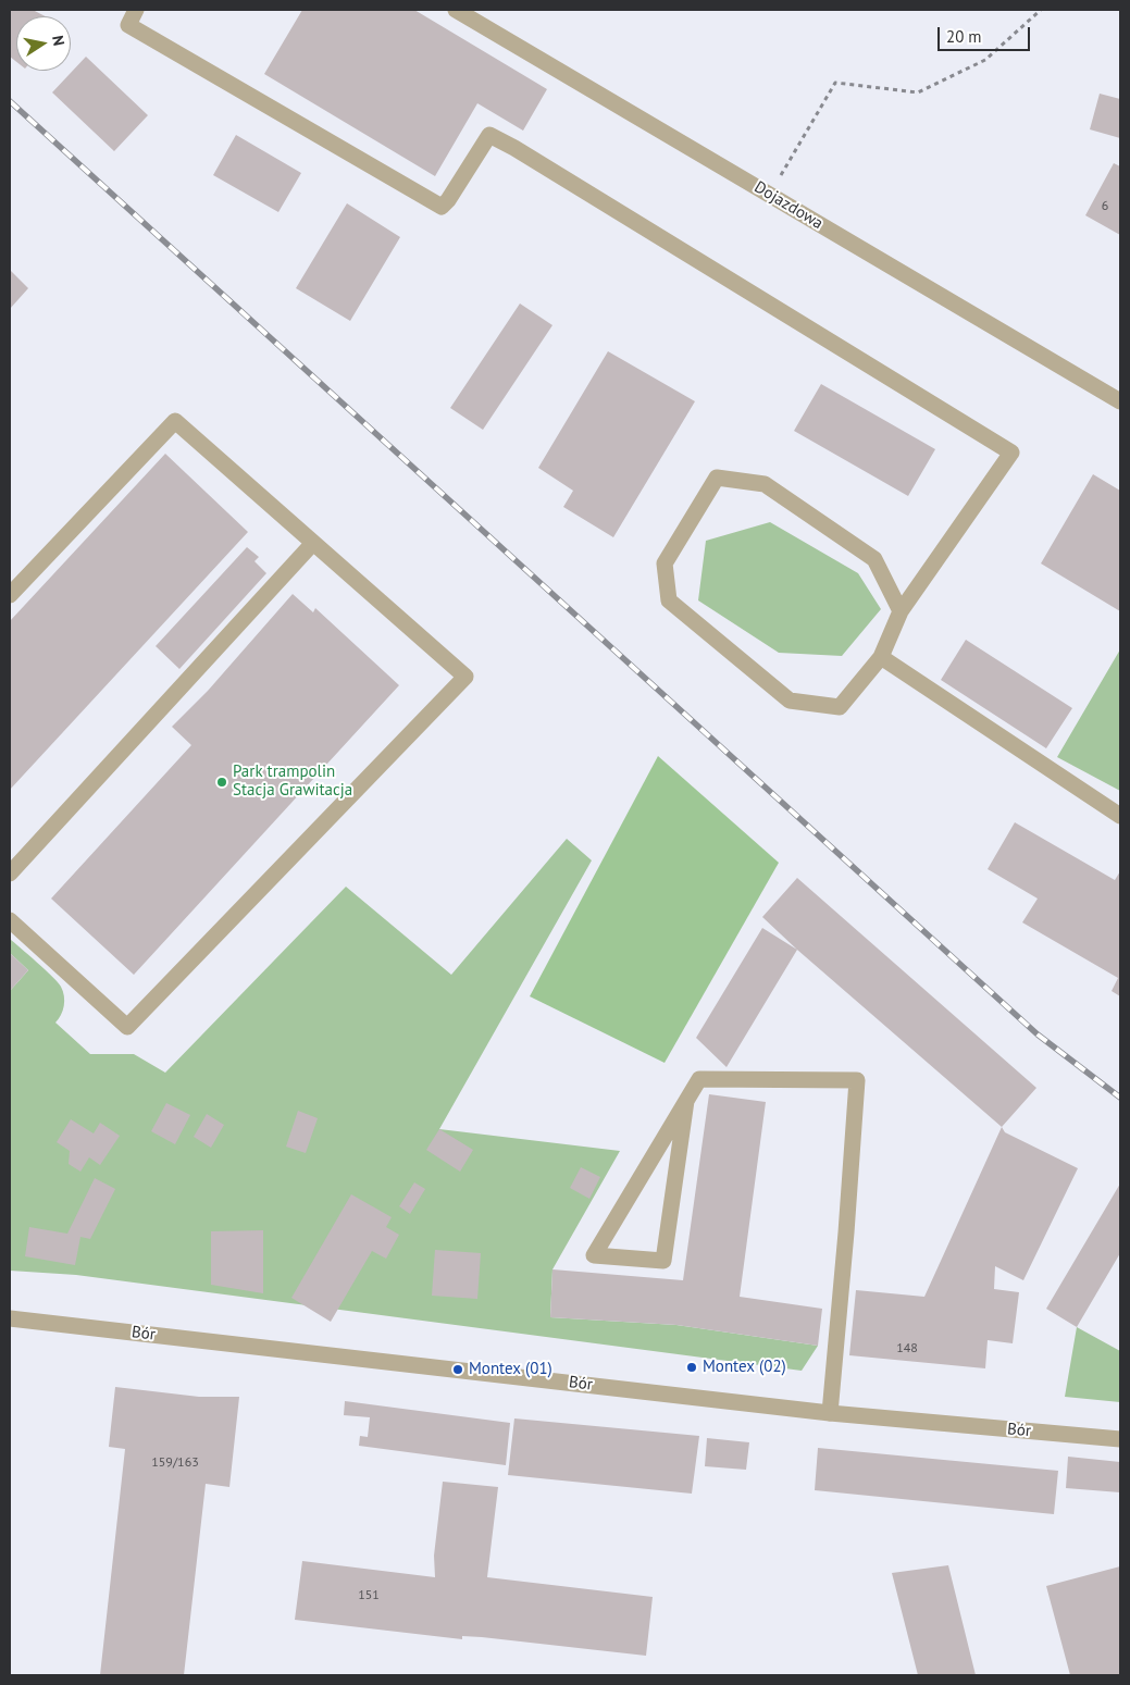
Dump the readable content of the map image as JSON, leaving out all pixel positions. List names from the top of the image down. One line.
{"streets":{"street":["Dojazdowa","Bór"]},"places":["Park trampolin Stacja Grawitacja","Montex (02)","Montex (01)"],"house_numbers":["6","148","159/163","151"],"scale_bar":"20 m","north":"right"}
